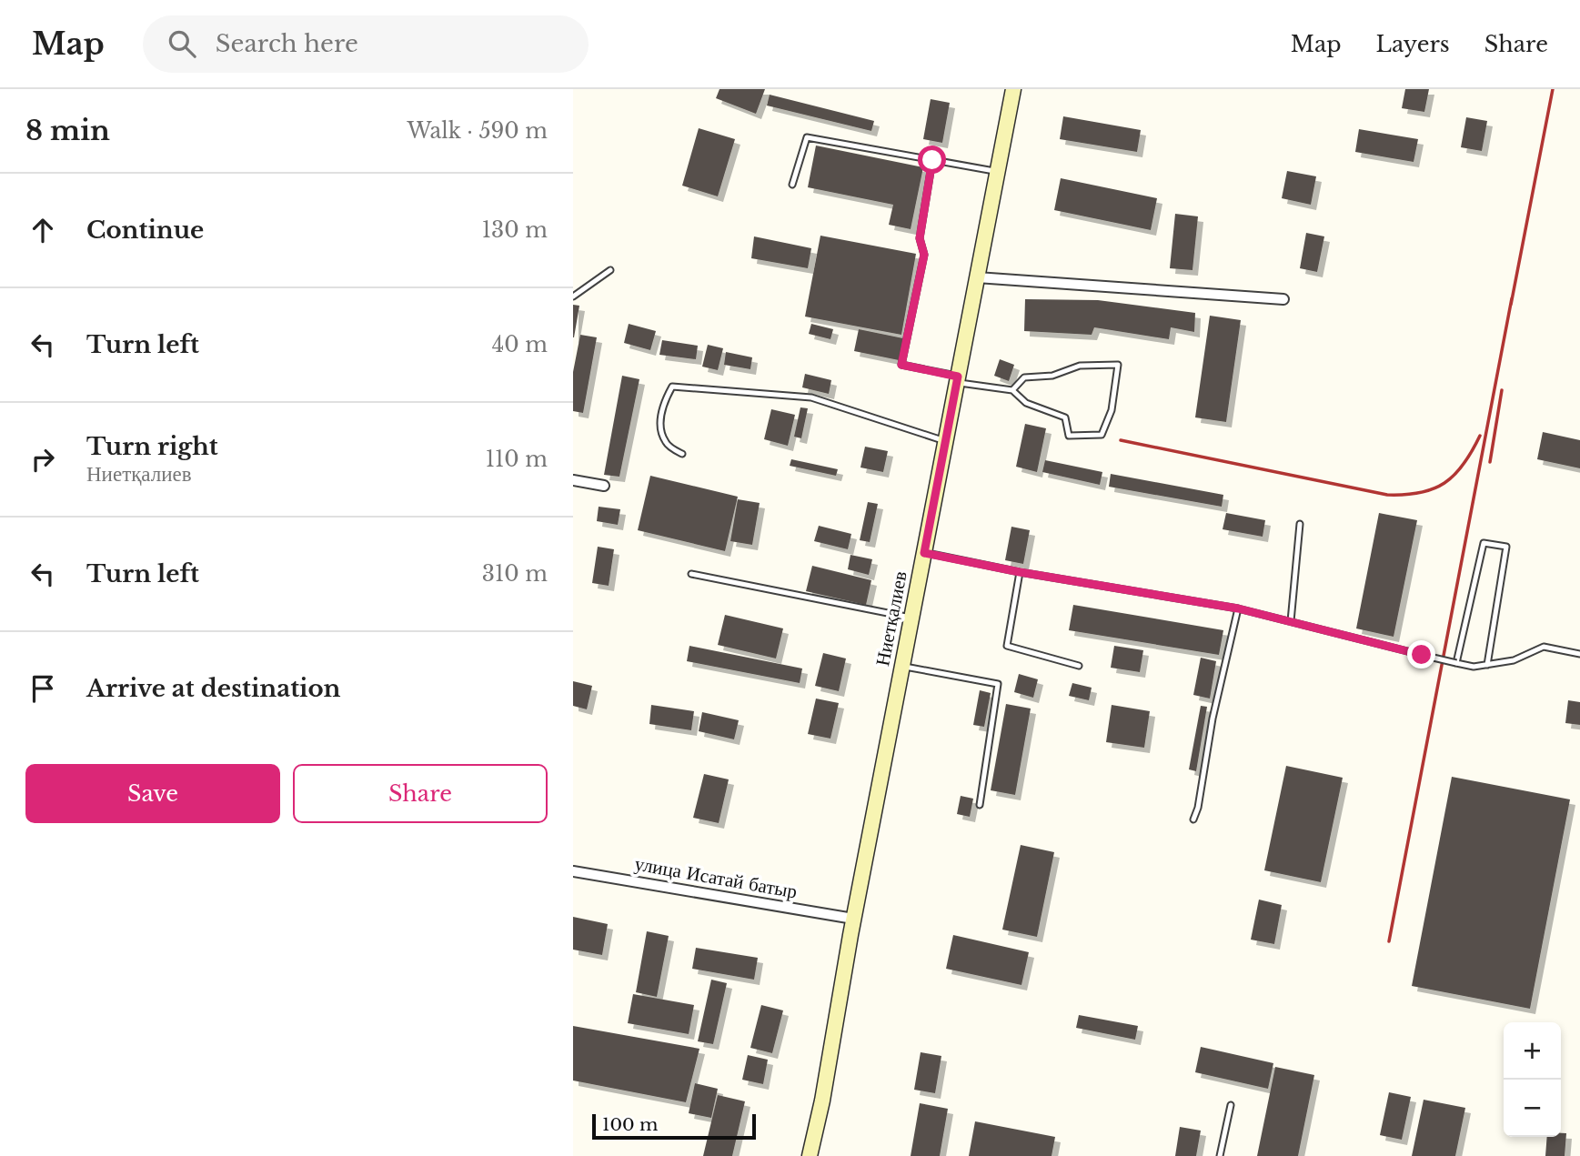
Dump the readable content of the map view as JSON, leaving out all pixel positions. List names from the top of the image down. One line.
{"streets":{"street":["Ниетқалиев","улица Исатай батыр"]},"crossings":[["Ниетқалиев","улица Исатай батыр"]],"scale_bar":"100 m","page":{"header":"Map","search":"Search here","nav":["Map","Layers","Share"],"heading":["8 min","Walk · 590 m"],"list":[["Continue","130 m"],["Turn left","40 m"],["Turn right","Ниетқалиев","110 m"],["Turn left","310 m"],"Arrive at destination"],"buttons":["Save","Share"],"map_buttons":["+","−"],"scale":"100 m"}}
